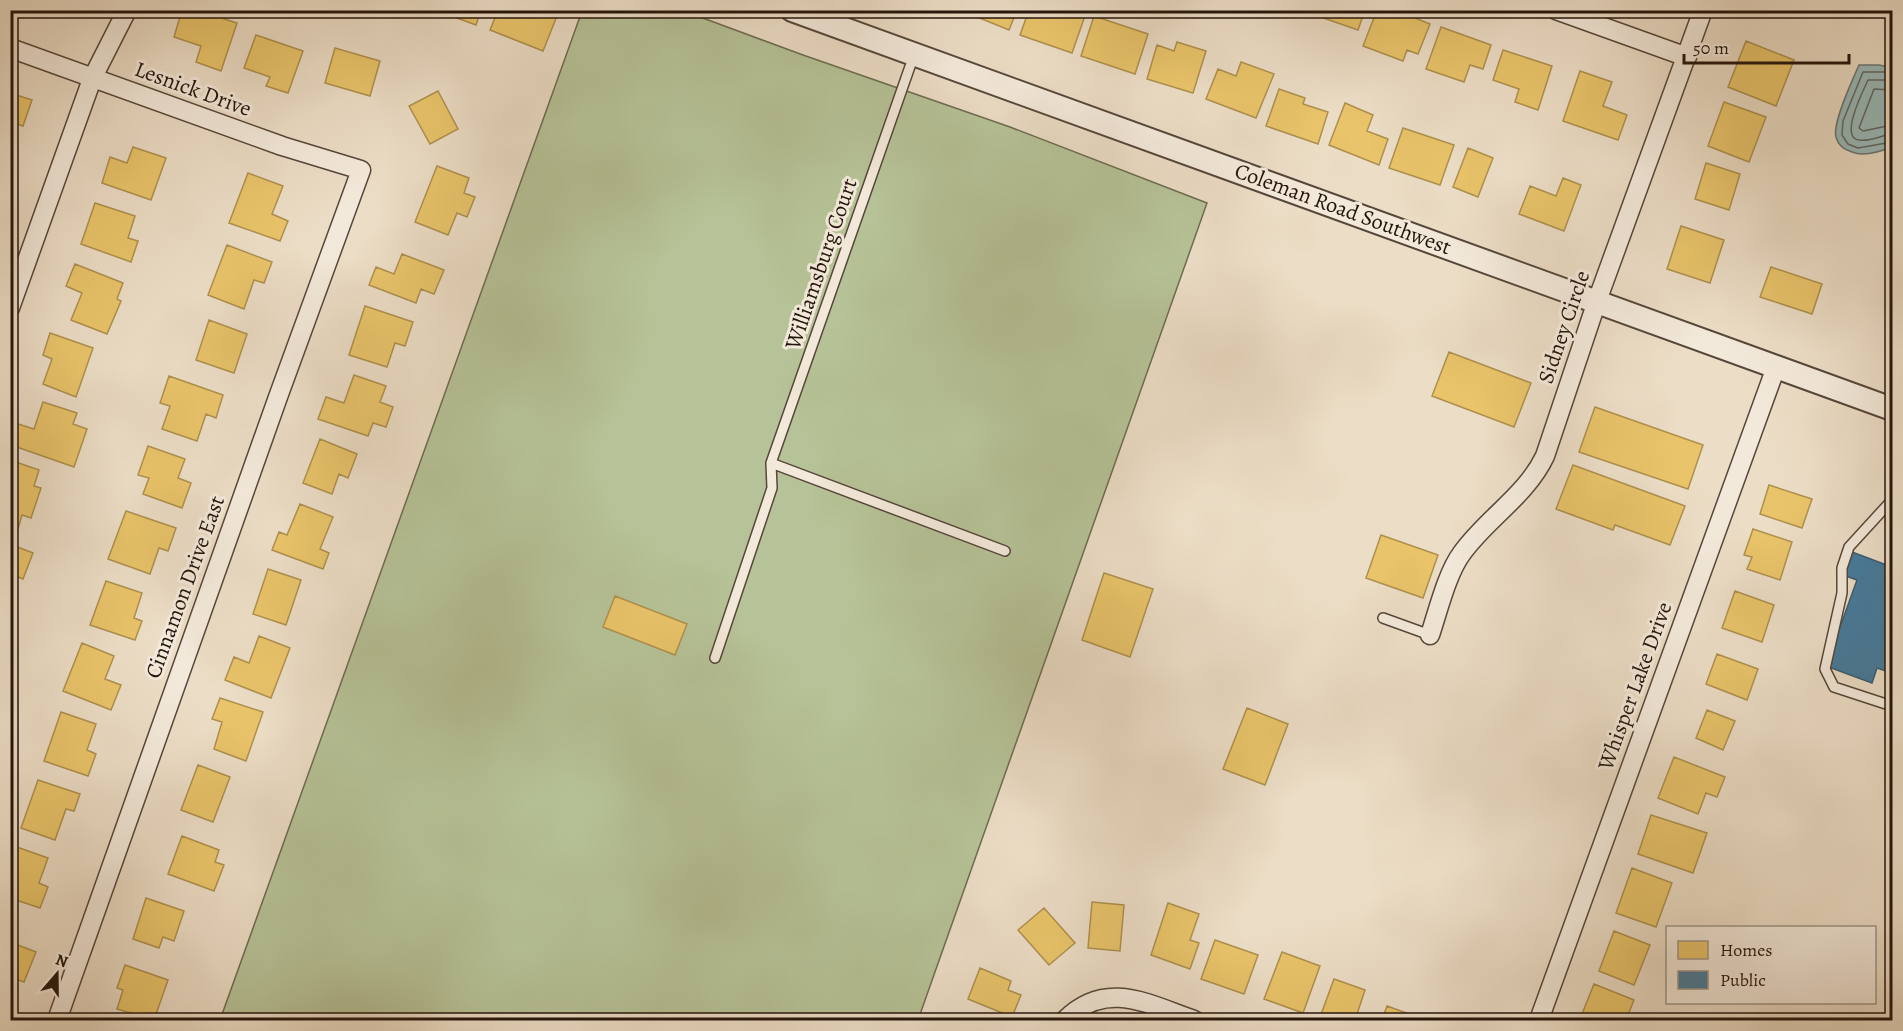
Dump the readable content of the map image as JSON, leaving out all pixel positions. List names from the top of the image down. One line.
{"streets":{"street":["Lesnick Drive","Coleman Road Southwest","Sidney Circle","Cinnamon Drive East","Whisper Lake Drive"],"lane":["Williamsburg Court"]},"crossings":[["Lesnick Drive","Cinnamon Drive East"],["Coleman Road Southwest","Williamsburg Court"],["Coleman Road Southwest","Sidney Circle"],["Coleman Road Southwest","Whisper Lake Drive"]],"legend":["Homes","Public"],"scale_bar":"50 m","north":"top"}
